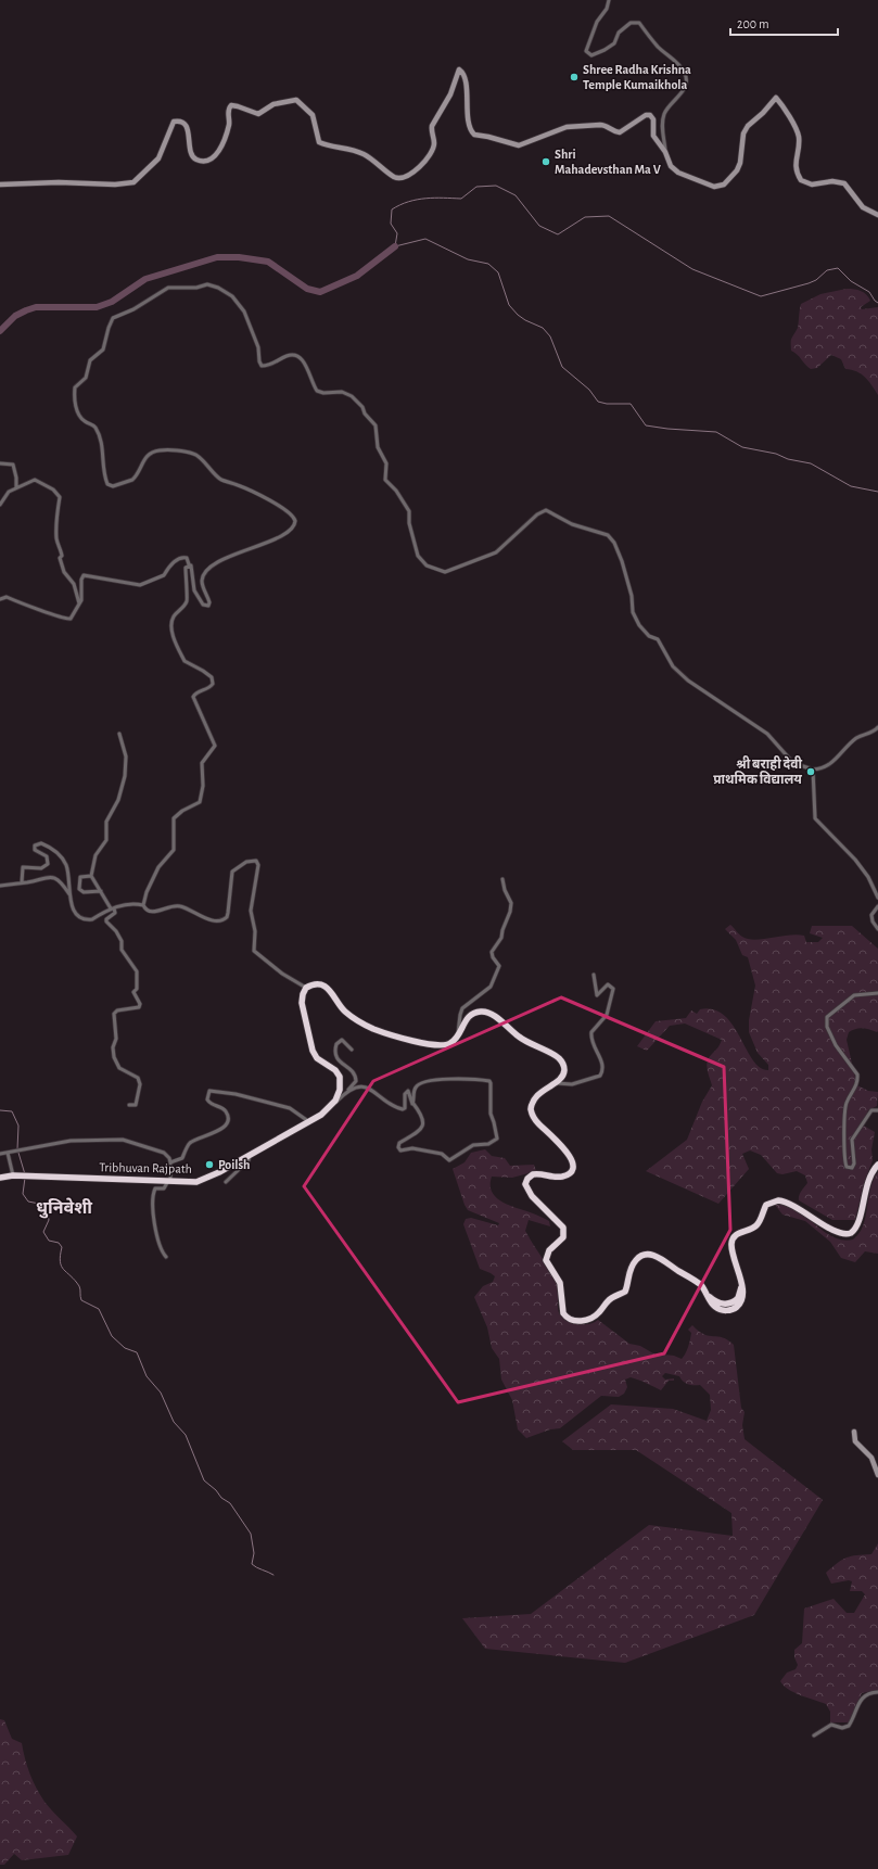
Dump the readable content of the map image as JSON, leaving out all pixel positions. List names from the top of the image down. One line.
{"streets":{"highway":["Tribhuvan Rajpath"]},"districts":["धुनिवेशी"],"places":["Shree Radha Krishna Temple Kumaikhola","Shri Mahadevsthan Ma V","श्री बराही देवी प्राथमिक विद्यालय","Poilsh"],"scale_bar":"200 m"}
